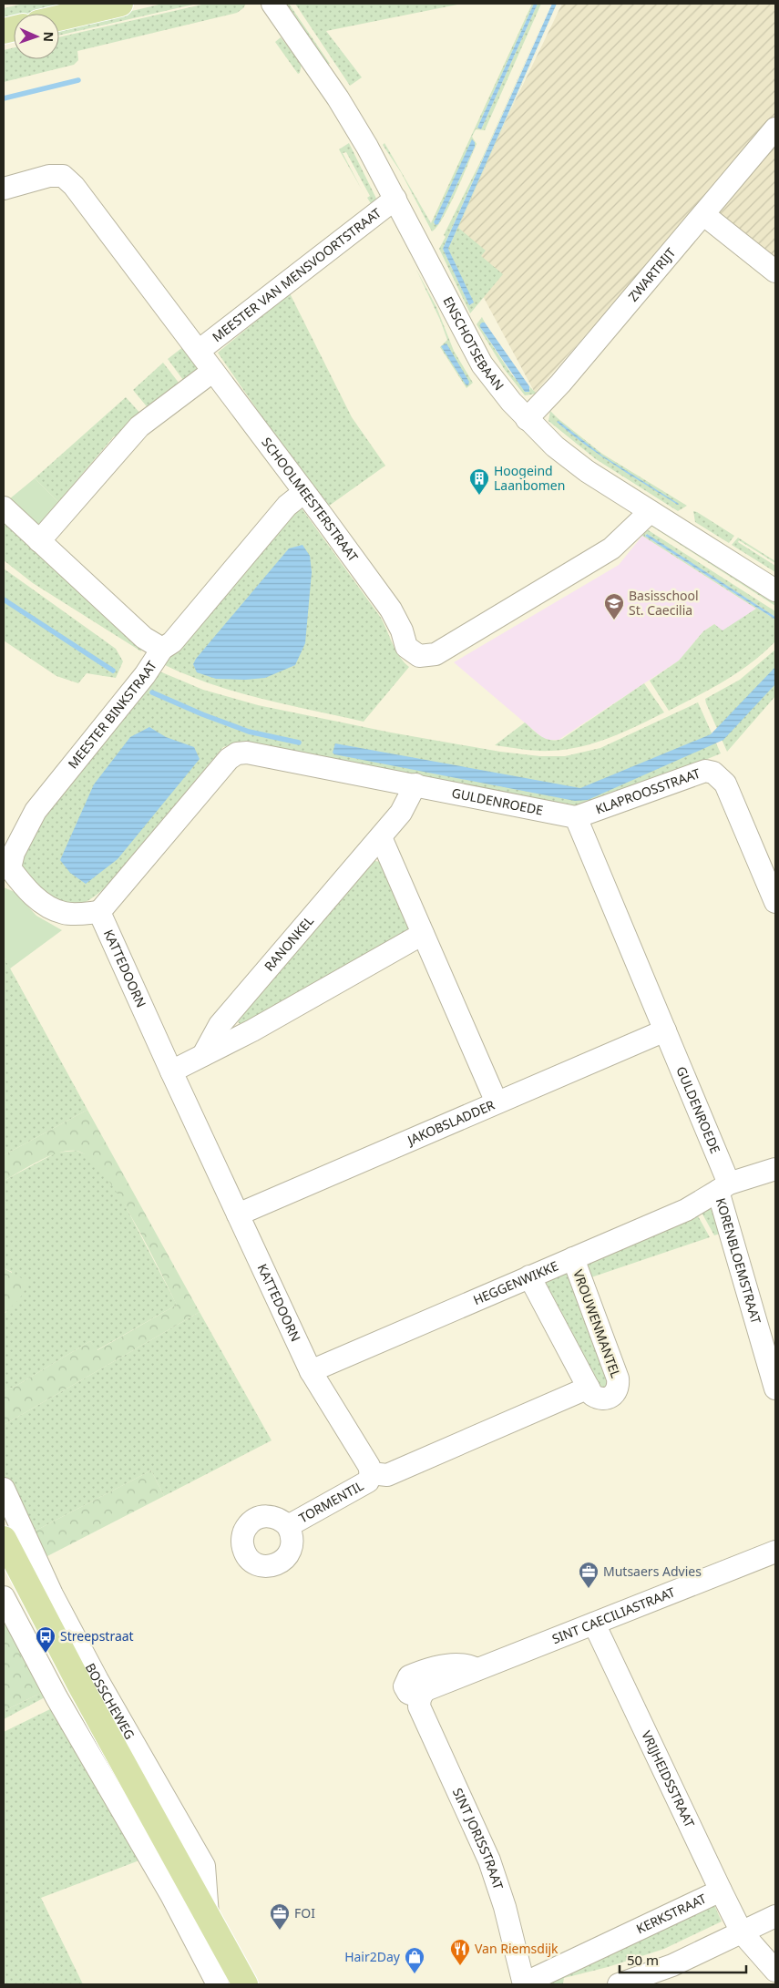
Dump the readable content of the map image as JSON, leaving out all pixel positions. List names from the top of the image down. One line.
{"streets":{"main road":["BOSSCHEWEG"],"street":["MEESTER VAN MENSVOORTSTRAAT","ZWARTRIJT","ENSCHOTSEBAAN","SCHOOLMEESTERSTRAAT","MEESTER BINKSTRAAT","KLAPROOSSTRAAT","GULDENROEDE","RANONKEL","KATTEDOORN","JAKOBSLADDER","KORENBLOEMSTRAAT","HEGGENWIKKE","VROUWENMANTEL","TORMENTIL","SINT CAECILIASTRAAT","VRIJHEIDSSTRAAT","SINT JORISSTRAAT","KERKSTRAAT"]},"crossings":[["MEESTER VAN MENSVOORTSTRAAT","ENSCHOTSEBAAN"],["MEESTER VAN MENSVOORTSTRAAT","SCHOOLMEESTERSTRAAT"],["ZWARTRIJT","ENSCHOTSEBAAN"],["ENSCHOTSEBAAN","SCHOOLMEESTERSTRAAT"],["SCHOOLMEESTERSTRAAT","MEESTER BINKSTRAAT"],["MEESTER BINKSTRAAT","GULDENROEDE"],["MEESTER BINKSTRAAT","KATTEDOORN"],["KLAPROOSSTRAAT","GULDENROEDE"],["GULDENROEDE","RANONKEL"],["GULDENROEDE","KATTEDOORN"],["GULDENROEDE","JAKOBSLADDER"],["GULDENROEDE","KORENBLOEMSTRAAT"],["GULDENROEDE","HEGGENWIKKE"],["KATTEDOORN","JAKOBSLADDER"],["KATTEDOORN","HEGGENWIKKE"],["KATTEDOORN","TORMENTIL"],["KORENBLOEMSTRAAT","HEGGENWIKKE"],["HEGGENWIKKE","VROUWENMANTEL"],["SINT CAECILIASTRAAT","VRIJHEIDSSTRAAT"],["SINT CAECILIASTRAAT","SINT JORISSTRAAT"],["VRIJHEIDSSTRAAT","KERKSTRAAT"],["SINT JORISSTRAAT","KERKSTRAAT"]],"places":{"building":["Hoogeind Laanbomen"],"school or university":["Basisschool St. Caecilia"],"office":["Mutsaers Advies","FOI"],"bus stop":["Streepstraat"],"restaurant":["Van Riemsdijk"],"shop":["Hair2Day"]},"scale_bar":"50 m","north":"right"}
